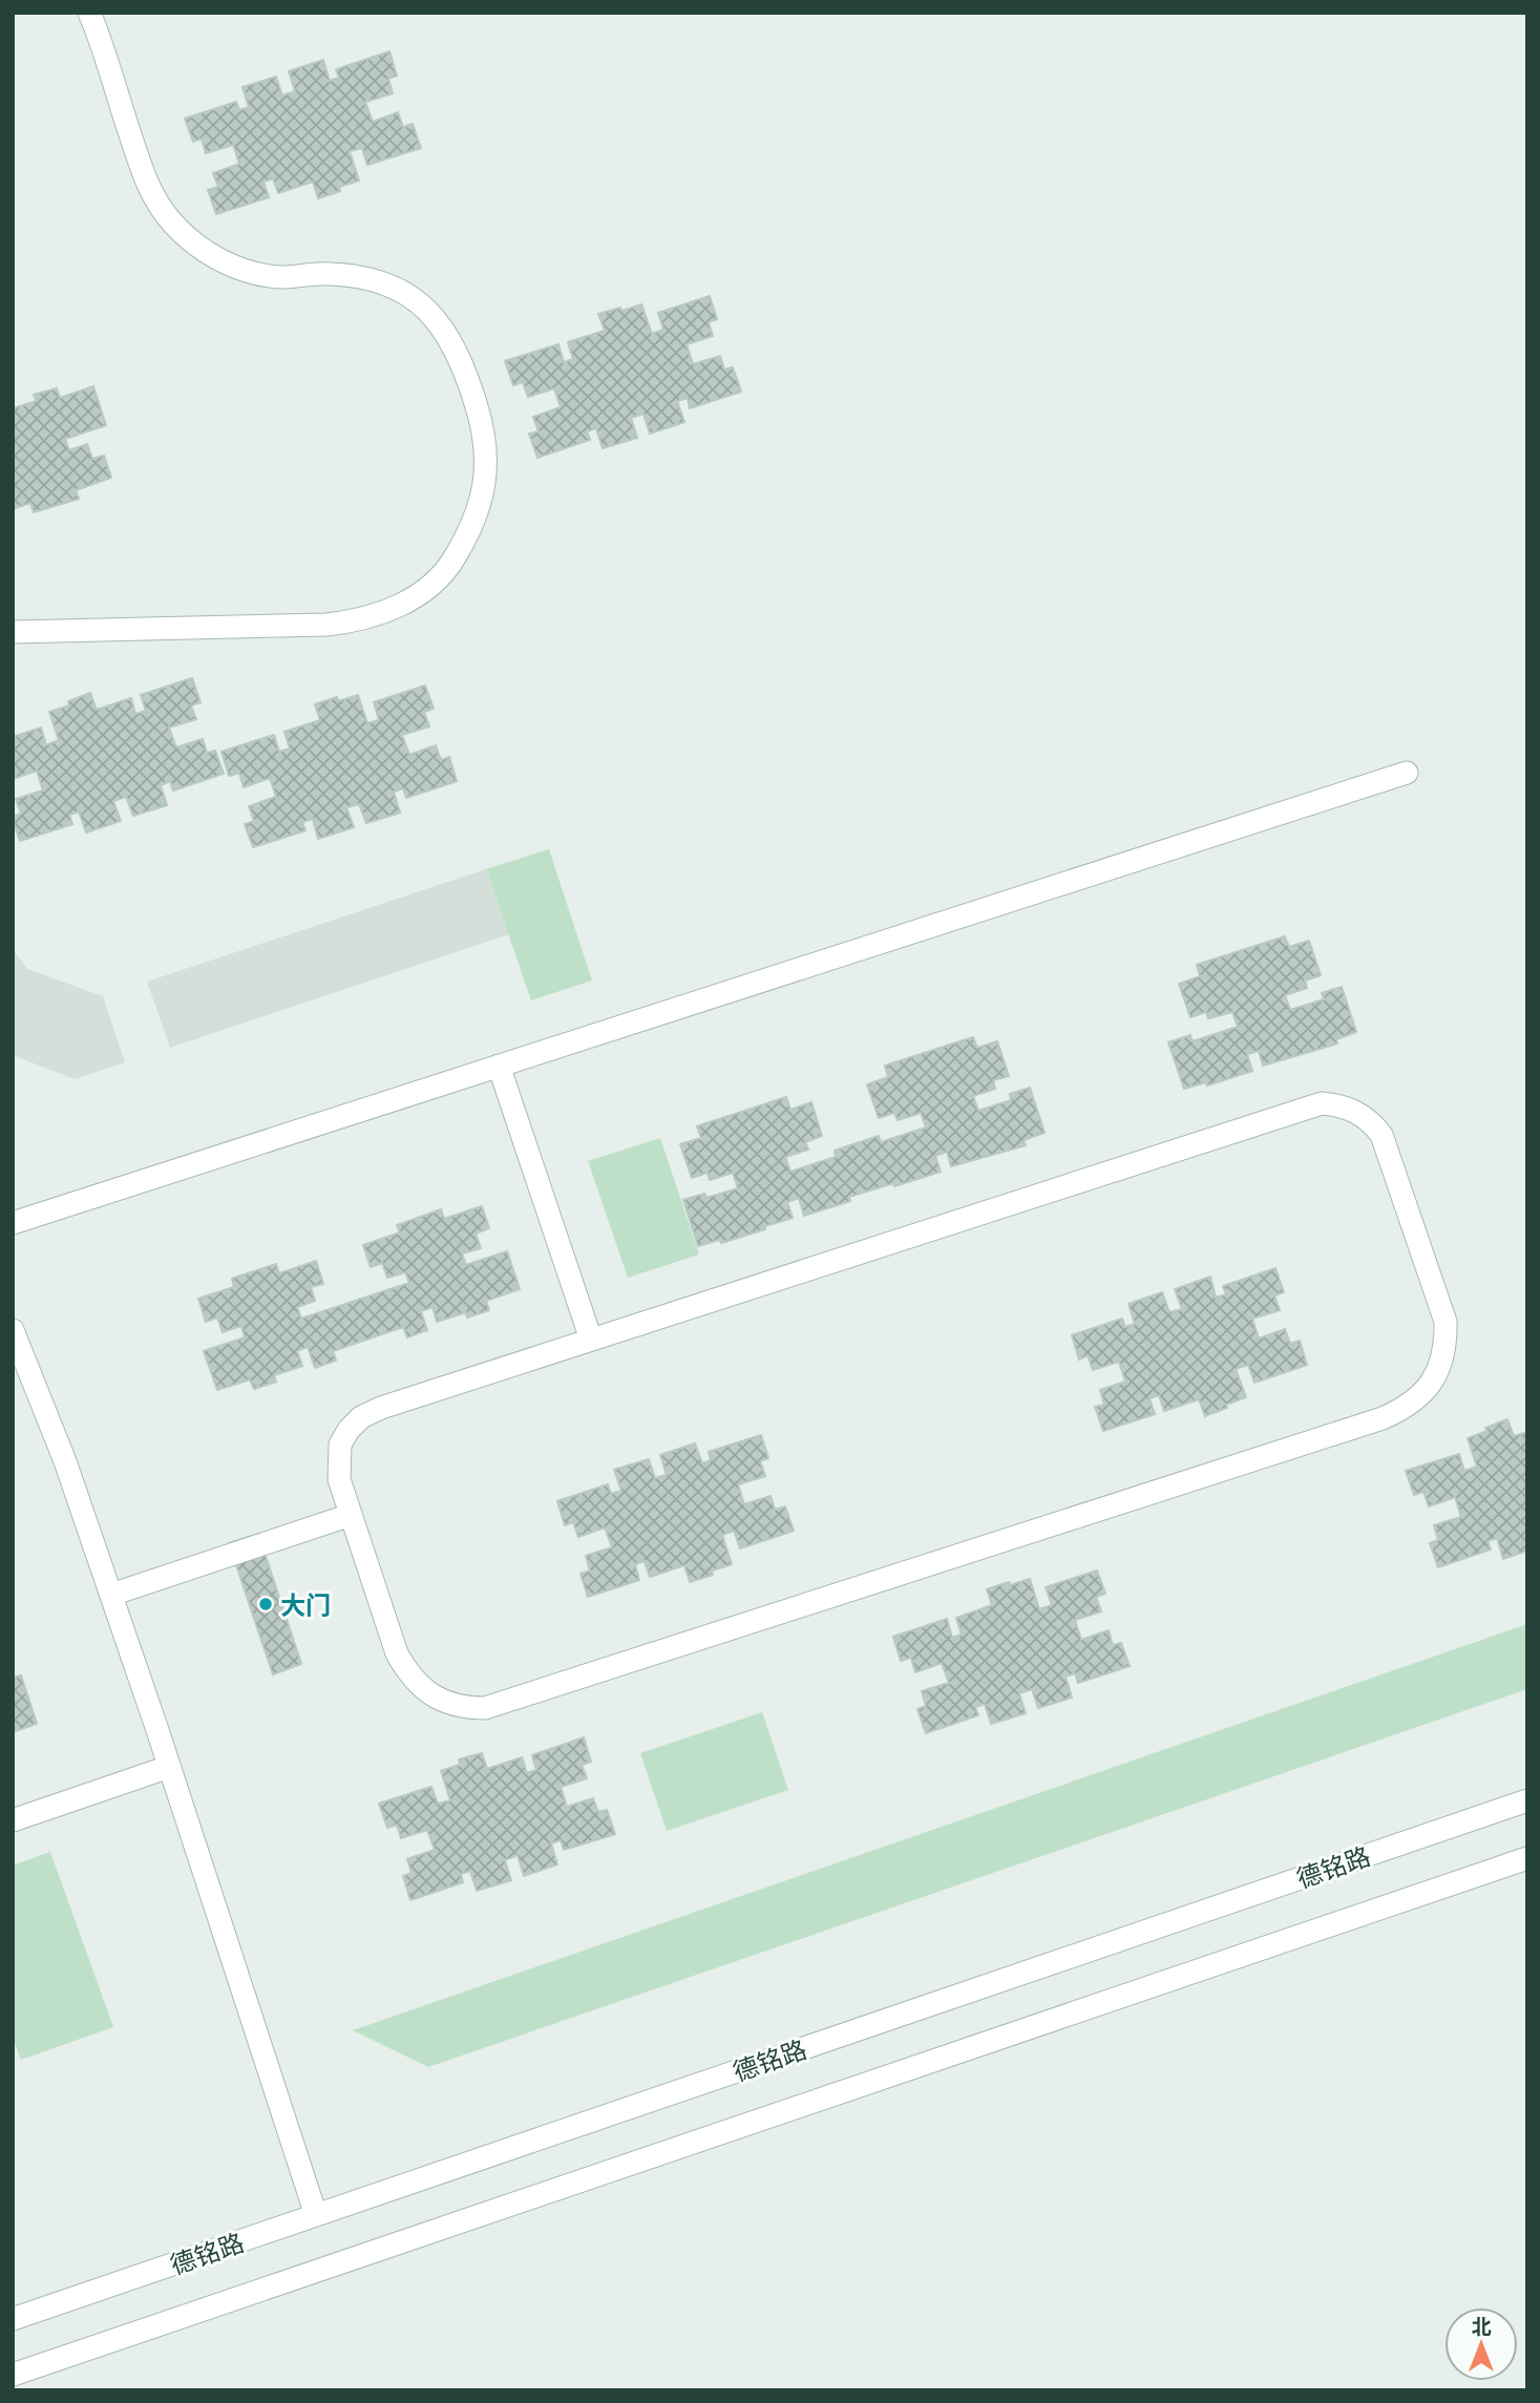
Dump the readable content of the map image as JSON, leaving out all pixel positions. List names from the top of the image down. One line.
{"streets":{"street":["德铭路"]},"places":["大门"],"north":"top"}
